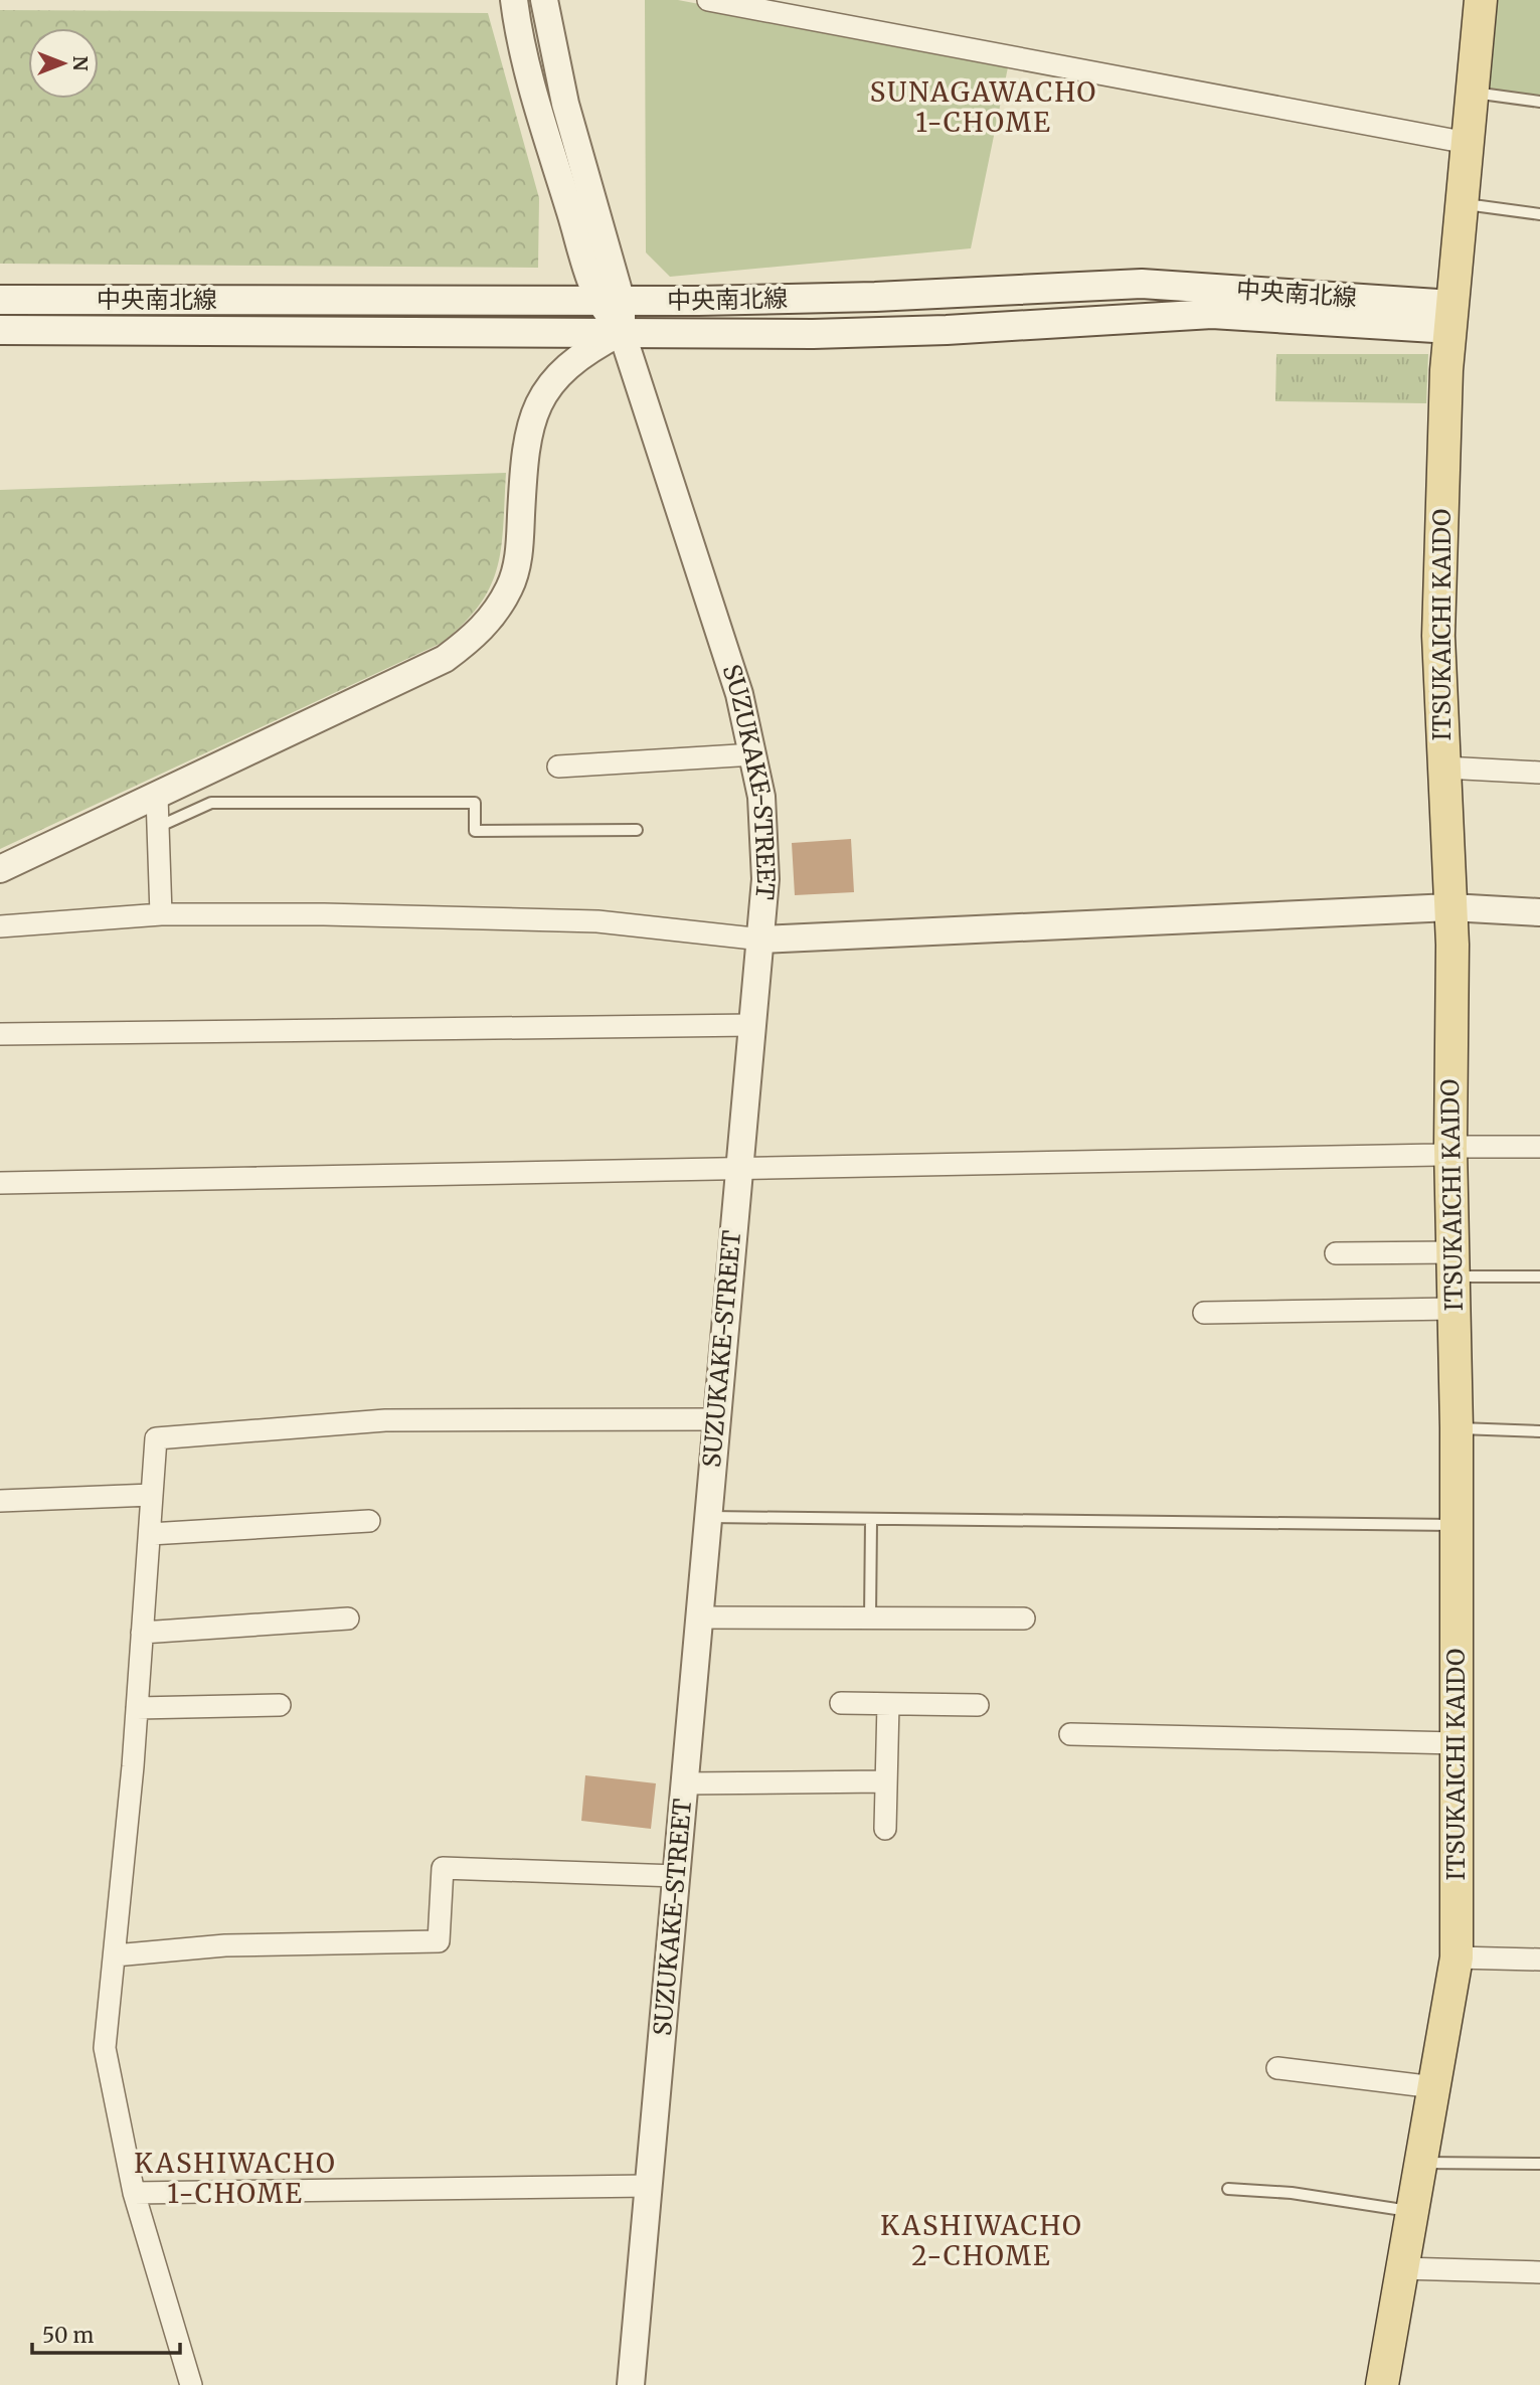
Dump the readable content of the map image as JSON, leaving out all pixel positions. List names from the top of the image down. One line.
{"streets":{"main road":["中央南北線","ITSUKAICHI KAIDO"],"street":["SUZUKAKE-STREET"]},"crossings":[["中央南北線","ITSUKAICHI KAIDO"],["中央南北線","SUZUKAKE-STREET"]],"districts":["SUNAGAWACHO 1-CHOME","KASHIWACHO 1-CHOME","KASHIWACHO 2-CHOME"],"scale_bar":"50 m","north":"right"}
